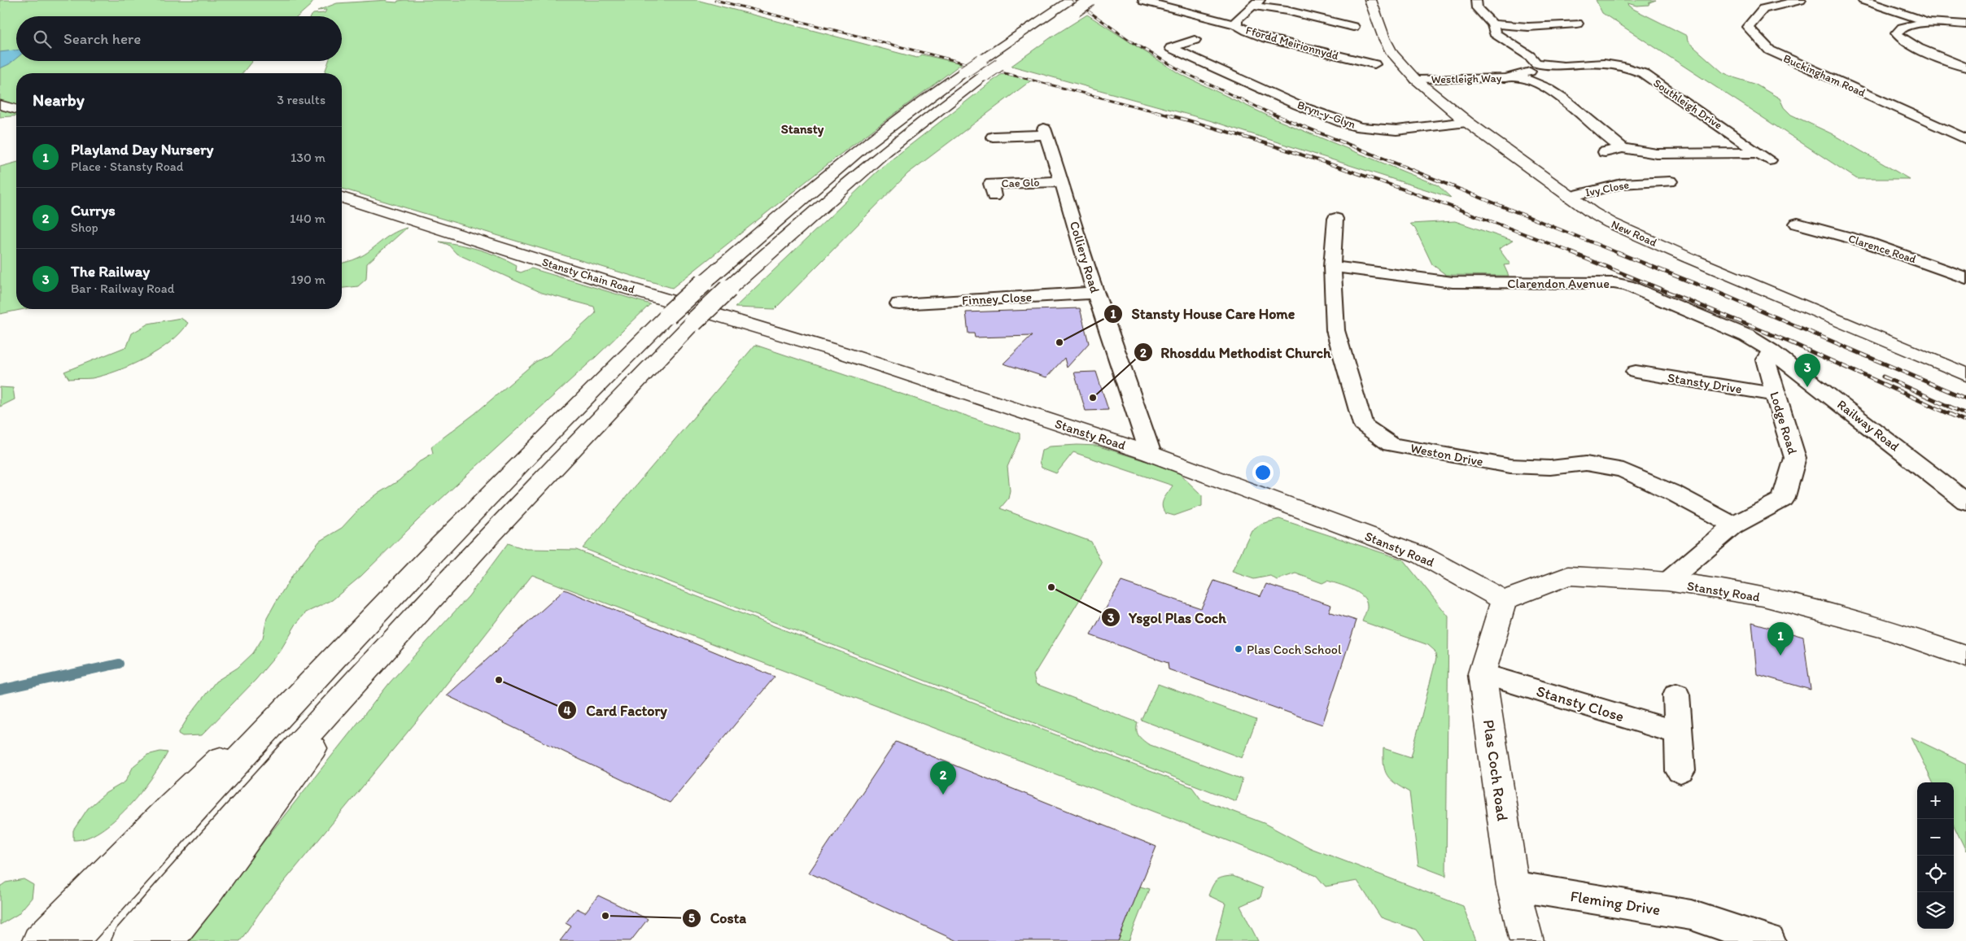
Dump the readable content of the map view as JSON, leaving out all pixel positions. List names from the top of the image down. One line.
{"streets":{"main road":["New Road","Stansty Chain Road","Stansty Road","Plas Coch Road"],"street":["Ffordd Meirionnydd","Buckingham Road","Westleigh Way","Southleigh Drive","Bryn-y-Glyn","Cae Glo","Ivy Close","Clarence Road","Colliery Road","Clarendon Avenue","Finney Close","Stansty Drive","Lodge Road","Railway Road","Weston Drive","Stansty Close","Fleming Drive"]},"crossings":[["Westleigh Way","Southleigh Drive"],["Westleigh Way","New Road"],["Bryn-y-Glyn","New Road"],["Cae Glo","Colliery Road"],["Ivy Close","New Road"],["Colliery Road","Finney Close"],["Colliery Road","Stansty Road"],["Stansty Chain Road","Stansty Road"],["Clarendon Avenue","Lodge Road"],["Clarendon Avenue","Railway Road"],["Clarendon Avenue","Weston Drive"],["Stansty Drive","Lodge Road"],["Lodge Road","Railway Road"],["Lodge Road","Stansty Road"],["Lodge Road","Weston Drive"],["Stansty Road","Plas Coch Road"],["Stansty Close","Plas Coch Road"],["Plas Coch Road","Fleming Drive"]],"districts":["Stansty"],"places":["Stansty House Care Home","Rhosddu Methodist Church","Ysgol Plas Coch","Plas Coch School","Card Factory","Costa"],"page":{"search":"Search here","heading":["Nearby","3 results"],"list":[{"mark":"1","name":"Playland Day Nursery","note":"Place · Stansty Road","value":"130 m"},{"mark":"2","name":"Currys","note":"Shop","value":"140 m"},{"mark":"3","name":"The Railway","note":"Bar · Railway Road","value":"190 m"}],"pins":["3","1","2"],"map_buttons":["+","−"]}}
